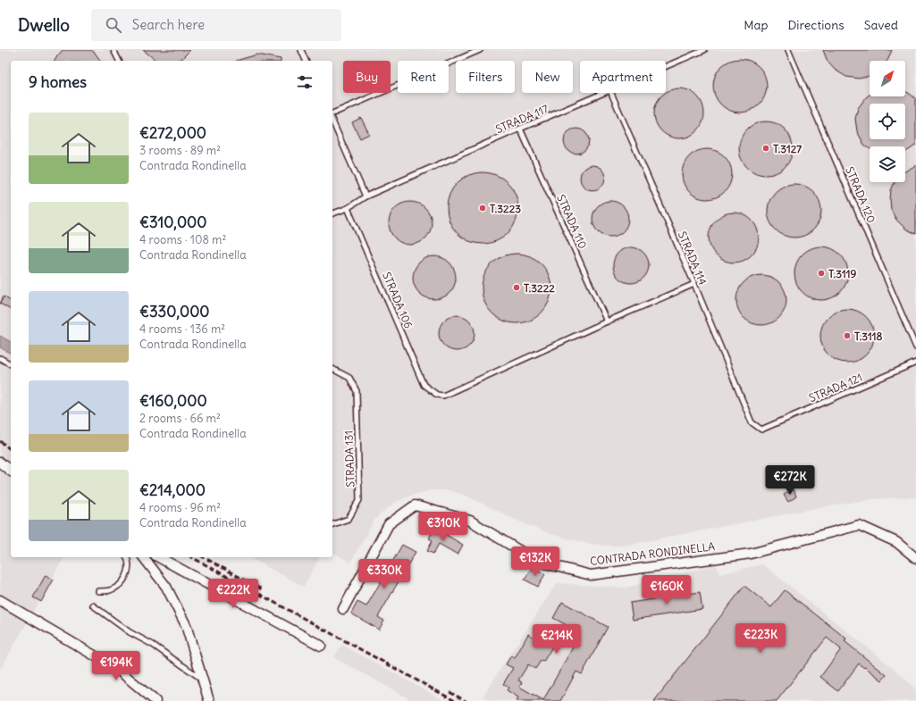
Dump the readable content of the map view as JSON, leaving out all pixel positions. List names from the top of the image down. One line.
{"streets":{"street":["CONTRADA RONDINELLA"],"lane":["STRADA 117","STRADA 120","STRADA 110","STRADA 114","STRADA 106","STRADA 121","STRADA 131"]},"crossings":[["STRADA 117","STRADA 110"],["STRADA 117","STRADA 106"],["STRADA 110","STRADA 106"],["STRADA 114","STRADA 121"]],"places":["T.3127","T.3223","T.3119","T.3222","T.3118"],"north":"top right","page":{"header":"Dwello","search":"Search here","nav":["Map","Directions","Saved"],"chip":["Buy","Rent","Filters","New","Apartment"],"heading":"9 homes","list":[{"name":"€272,000","note":"3 rooms · 89 m² · Contrada Rondinella"},{"name":"€310,000","note":"4 rooms · 108 m² · Contrada Rondinella"},{"name":"€330,000","note":"4 rooms · 136 m² · Contrada Rondinella"},{"name":"€160,000","note":"2 rooms · 66 m² · Contrada Rondinella"},{"name":"€214,000","note":"4 rooms · 96 m² · Contrada Rondinella"}],"price":["€272K","€310K","€132K","€330K","€160K","€222K","€223K","€214K","€194K"]}}
